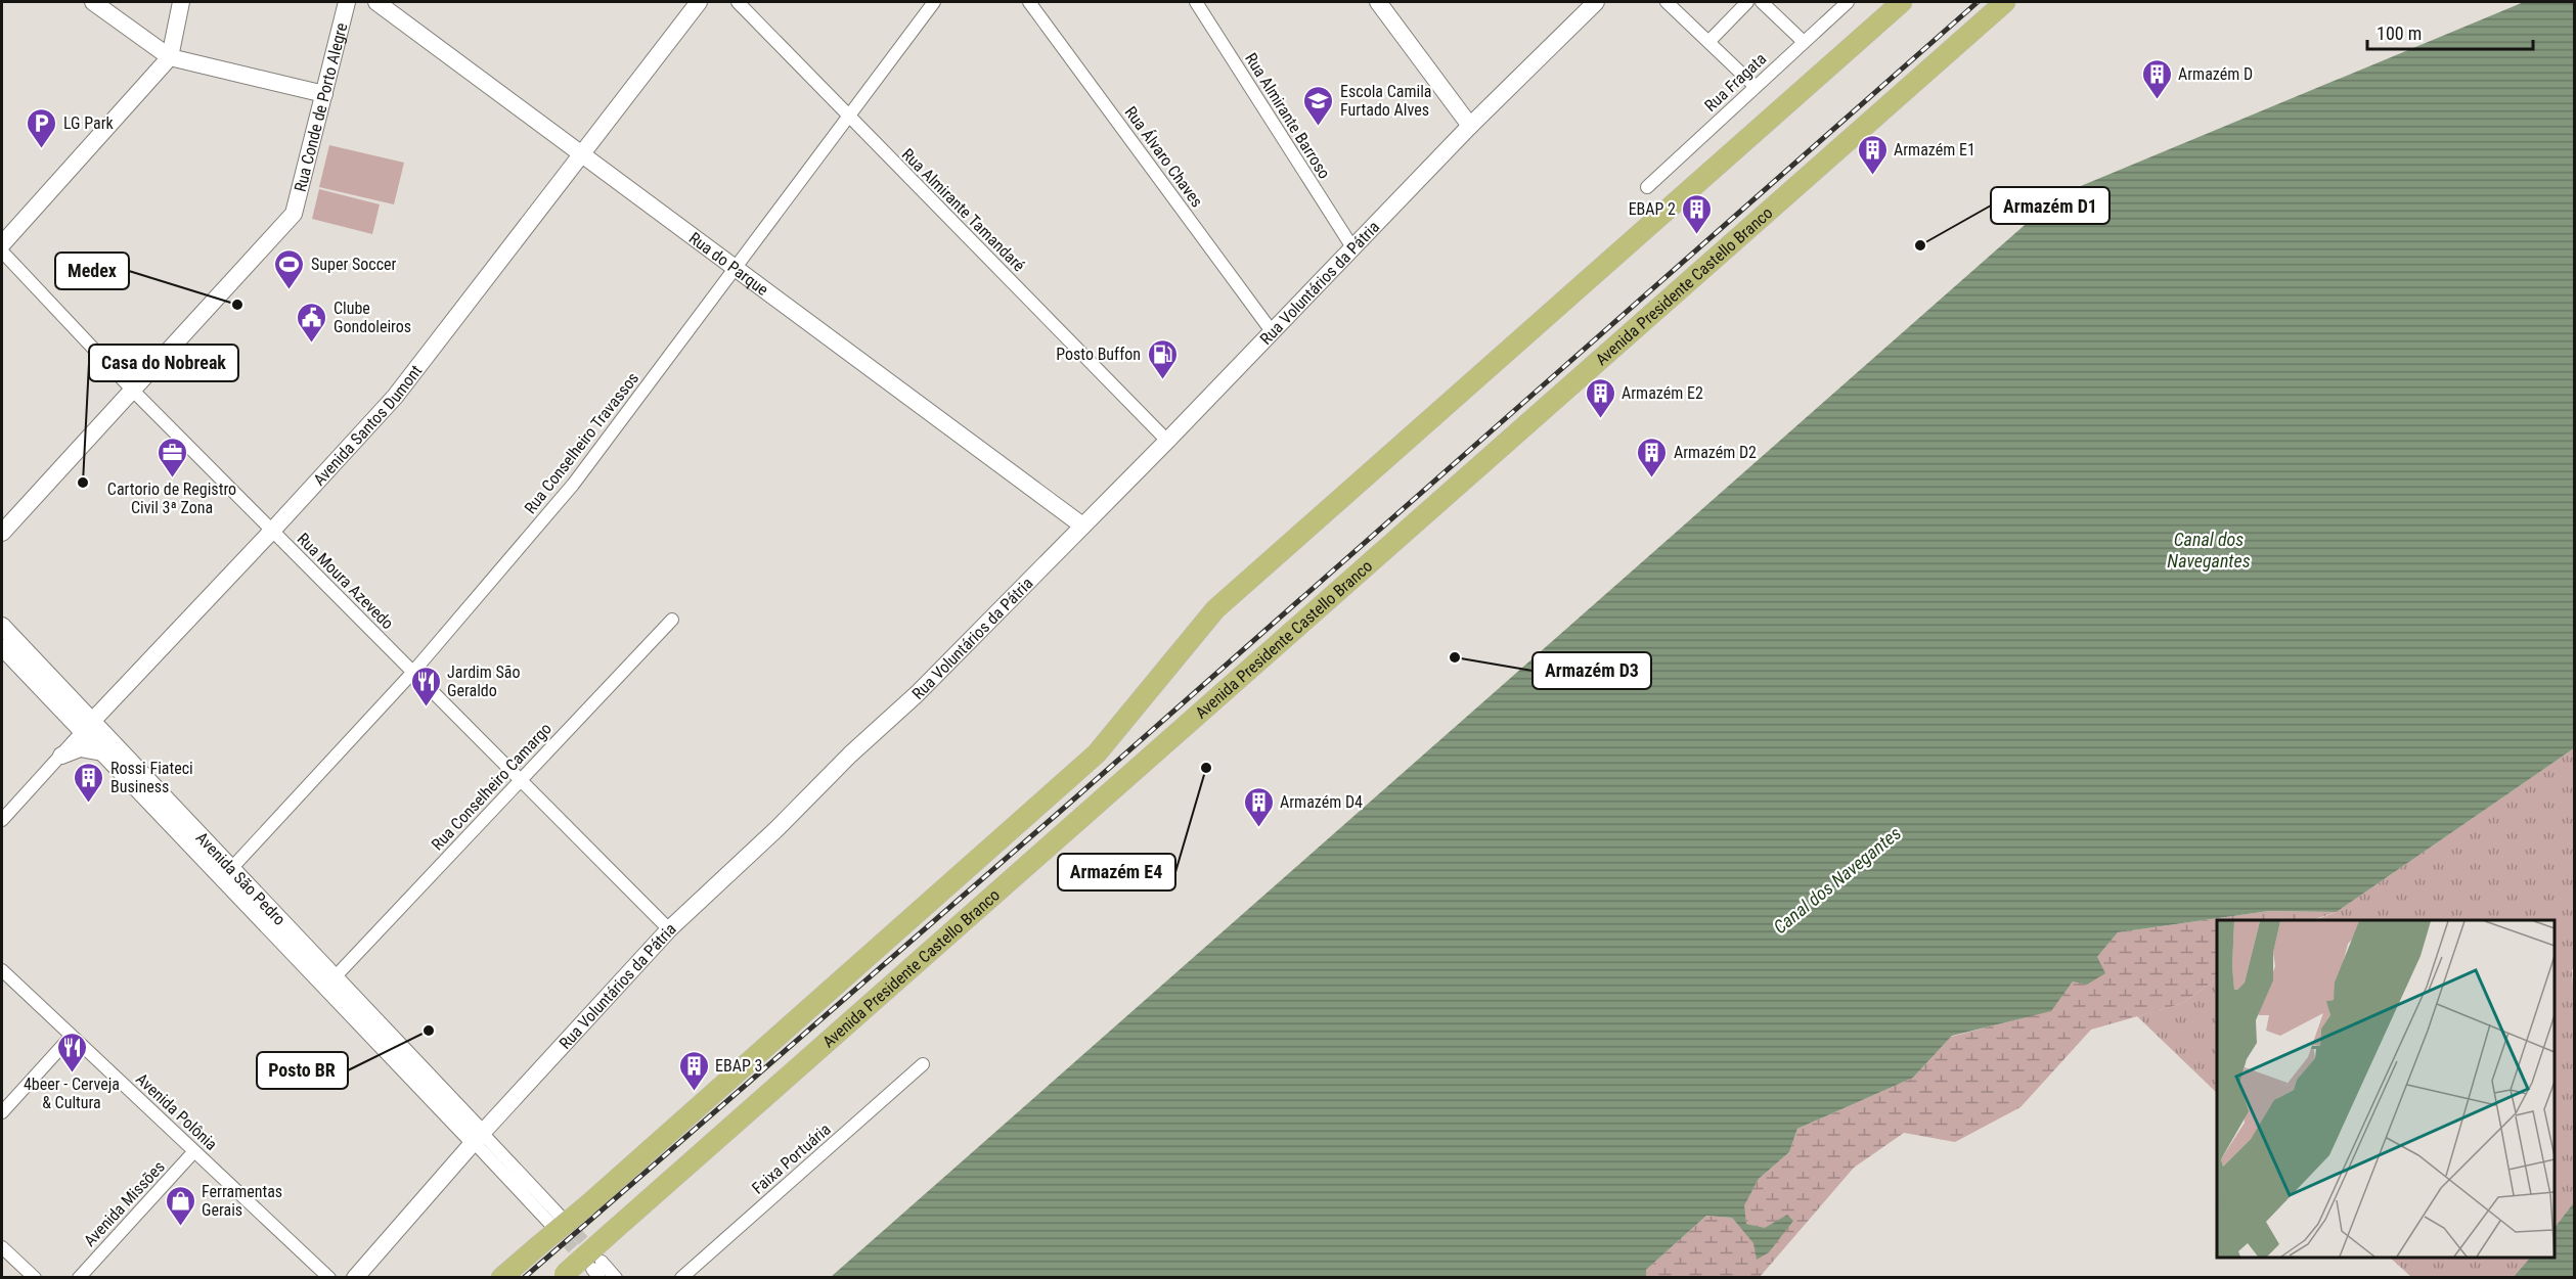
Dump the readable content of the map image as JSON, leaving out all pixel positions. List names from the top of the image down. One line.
{"streets":{"main road":["Avenida Presidente Castello Branco"],"street":["Rua Fragata","Rua Conde de Porto Alegre","Rua Almirante Barroso","Rua Álvaro Chaves","Rua Almirante Tamandaré","Rua do Parque","Rua Voluntários da Pátria","Avenida Santos Dumont","Rua Conselheiro Travassos","Rua Moura Azevedo","Rua Conselheiro Camargo","Avenida São Pedro","Avenida Polônia","Faixa Portuária","Avenida Missões"]},"crossings":[["Rua Conde de Porto Alegre","Rua Moura Azevedo"],["Rua Almirante Barroso","Rua Voluntários da Pátria"],["Rua Álvaro Chaves","Rua Voluntários da Pátria"],["Rua Almirante Tamandaré","Rua Voluntários da Pátria"],["Rua Almirante Tamandaré","Rua Conselheiro Travassos"],["Rua do Parque","Rua Voluntários da Pátria"],["Rua do Parque","Avenida Santos Dumont"],["Rua do Parque","Rua Conselheiro Travassos"],["Rua Voluntários da Pátria","Rua Moura Azevedo"],["Rua Voluntários da Pátria","Avenida São Pedro"],["Avenida Santos Dumont","Rua Moura Azevedo"],["Avenida Santos Dumont","Avenida São Pedro"],["Rua Conselheiro Travassos","Rua Moura Azevedo"],["Rua Conselheiro Travassos","Avenida São Pedro"],["Rua Moura Azevedo","Rua Conselheiro Camargo"],["Rua Conselheiro Camargo","Avenida São Pedro"],["Avenida Polônia","Avenida Missões"]],"water":["Canal dos Navegantes"],"places":{"building":["Armazém D","Armazém E1","EBAP 2","Armazém E2","Armazém D2","Rossi Fiateci Business","Armazém D4","EBAP 3"],"school or university":["Escola Camila Furtado Alves"],"parking":["LG Park"],"other":["Armazém D1","Medex","Casa do Nobreak","Armazém D3","Armazém E4","Posto BR"],"sports":["Super Soccer"],"public building":["Clube Gondoleiros"],"fuel station":["Posto Buffon"],"office":["Cartorio de Registro Civil 3ª Zona"],"restaurant":["Jardim São Geraldo","4beer - Cerveja & Cultura"],"shop":["Ferramentas Gerais"]},"scale_bar":"100 m"}
